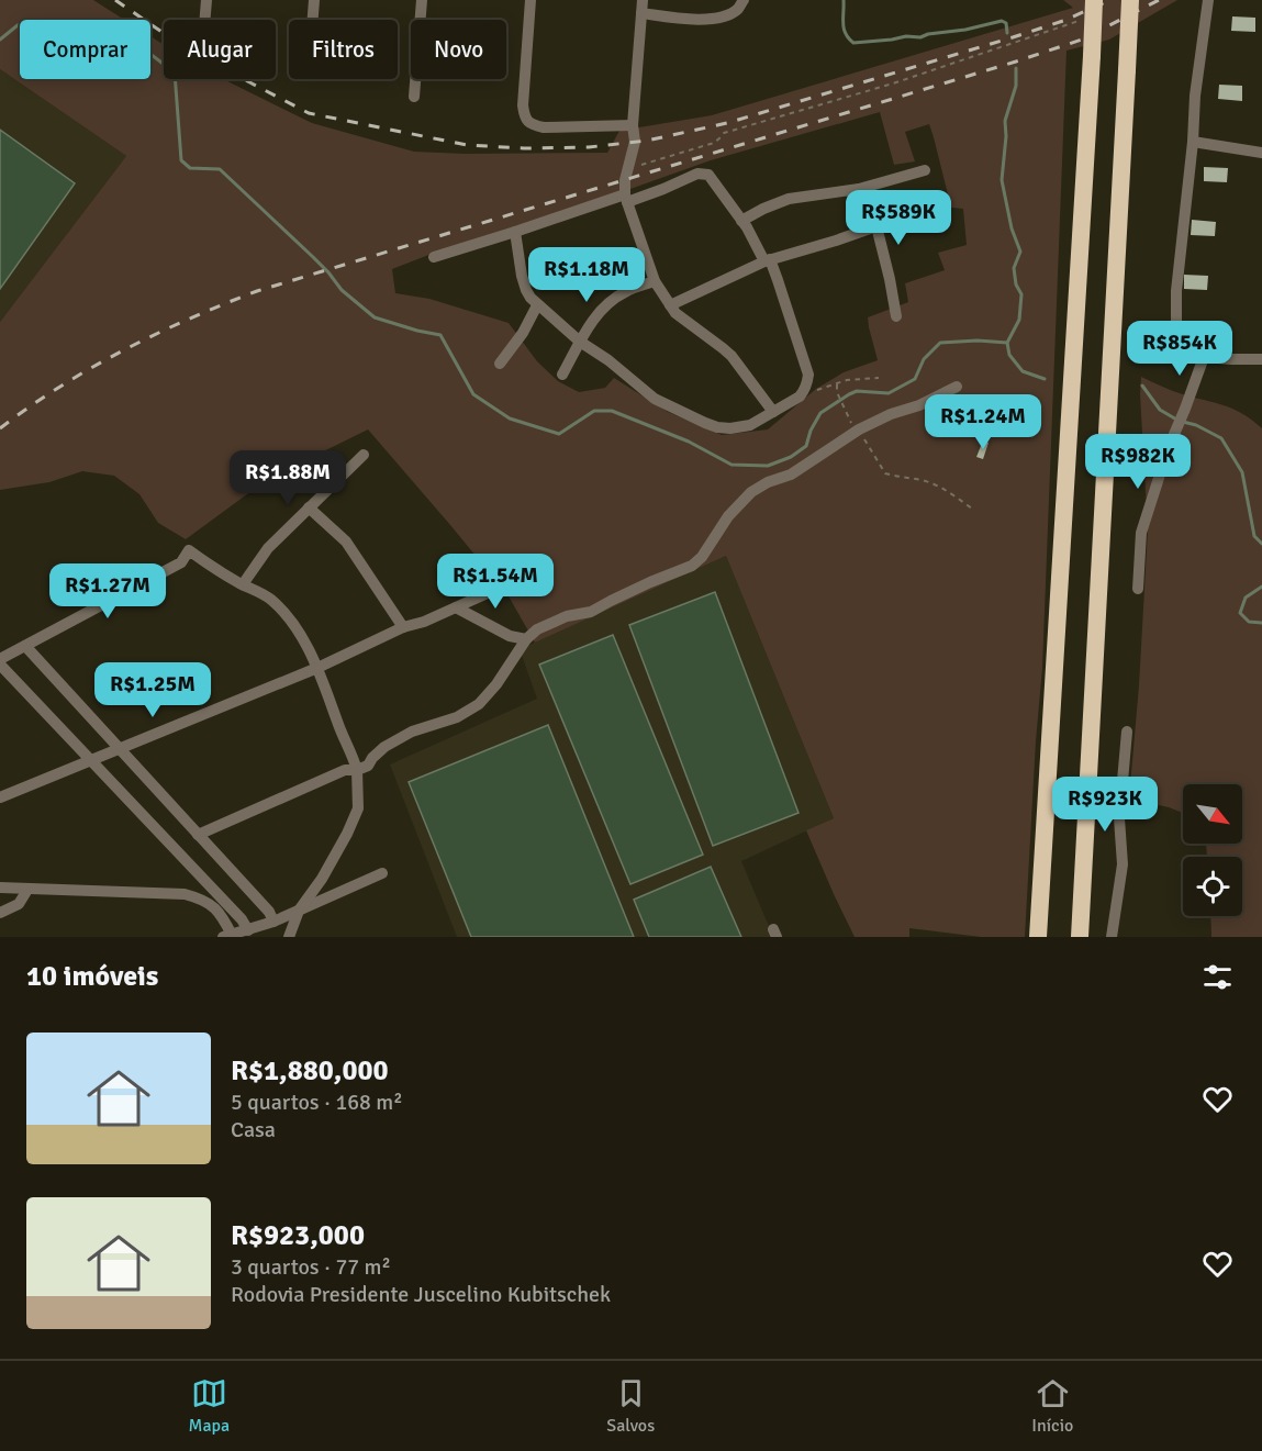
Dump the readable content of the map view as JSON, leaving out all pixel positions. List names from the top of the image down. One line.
{"north":"bottom right","page":{"chip":["Comprar","Alugar","Filtros","Novo"],"price":["R$589K","R$1.18M","R$854K","R$1.24M","R$982K","R$1.88M","R$1.54M","R$1.27M","R$1.25M","R$923K"],"heading":"10 imóveis","list":[{"name":"R$1,880,000","note":"5 quartos · 168 m² · Casa"},{"name":"R$923,000","note":"3 quartos · 77 m² · Rodovia Presidente Juscelino Kubitschek"}],"tabs":["Mapa","Salvos","Início"]}}
